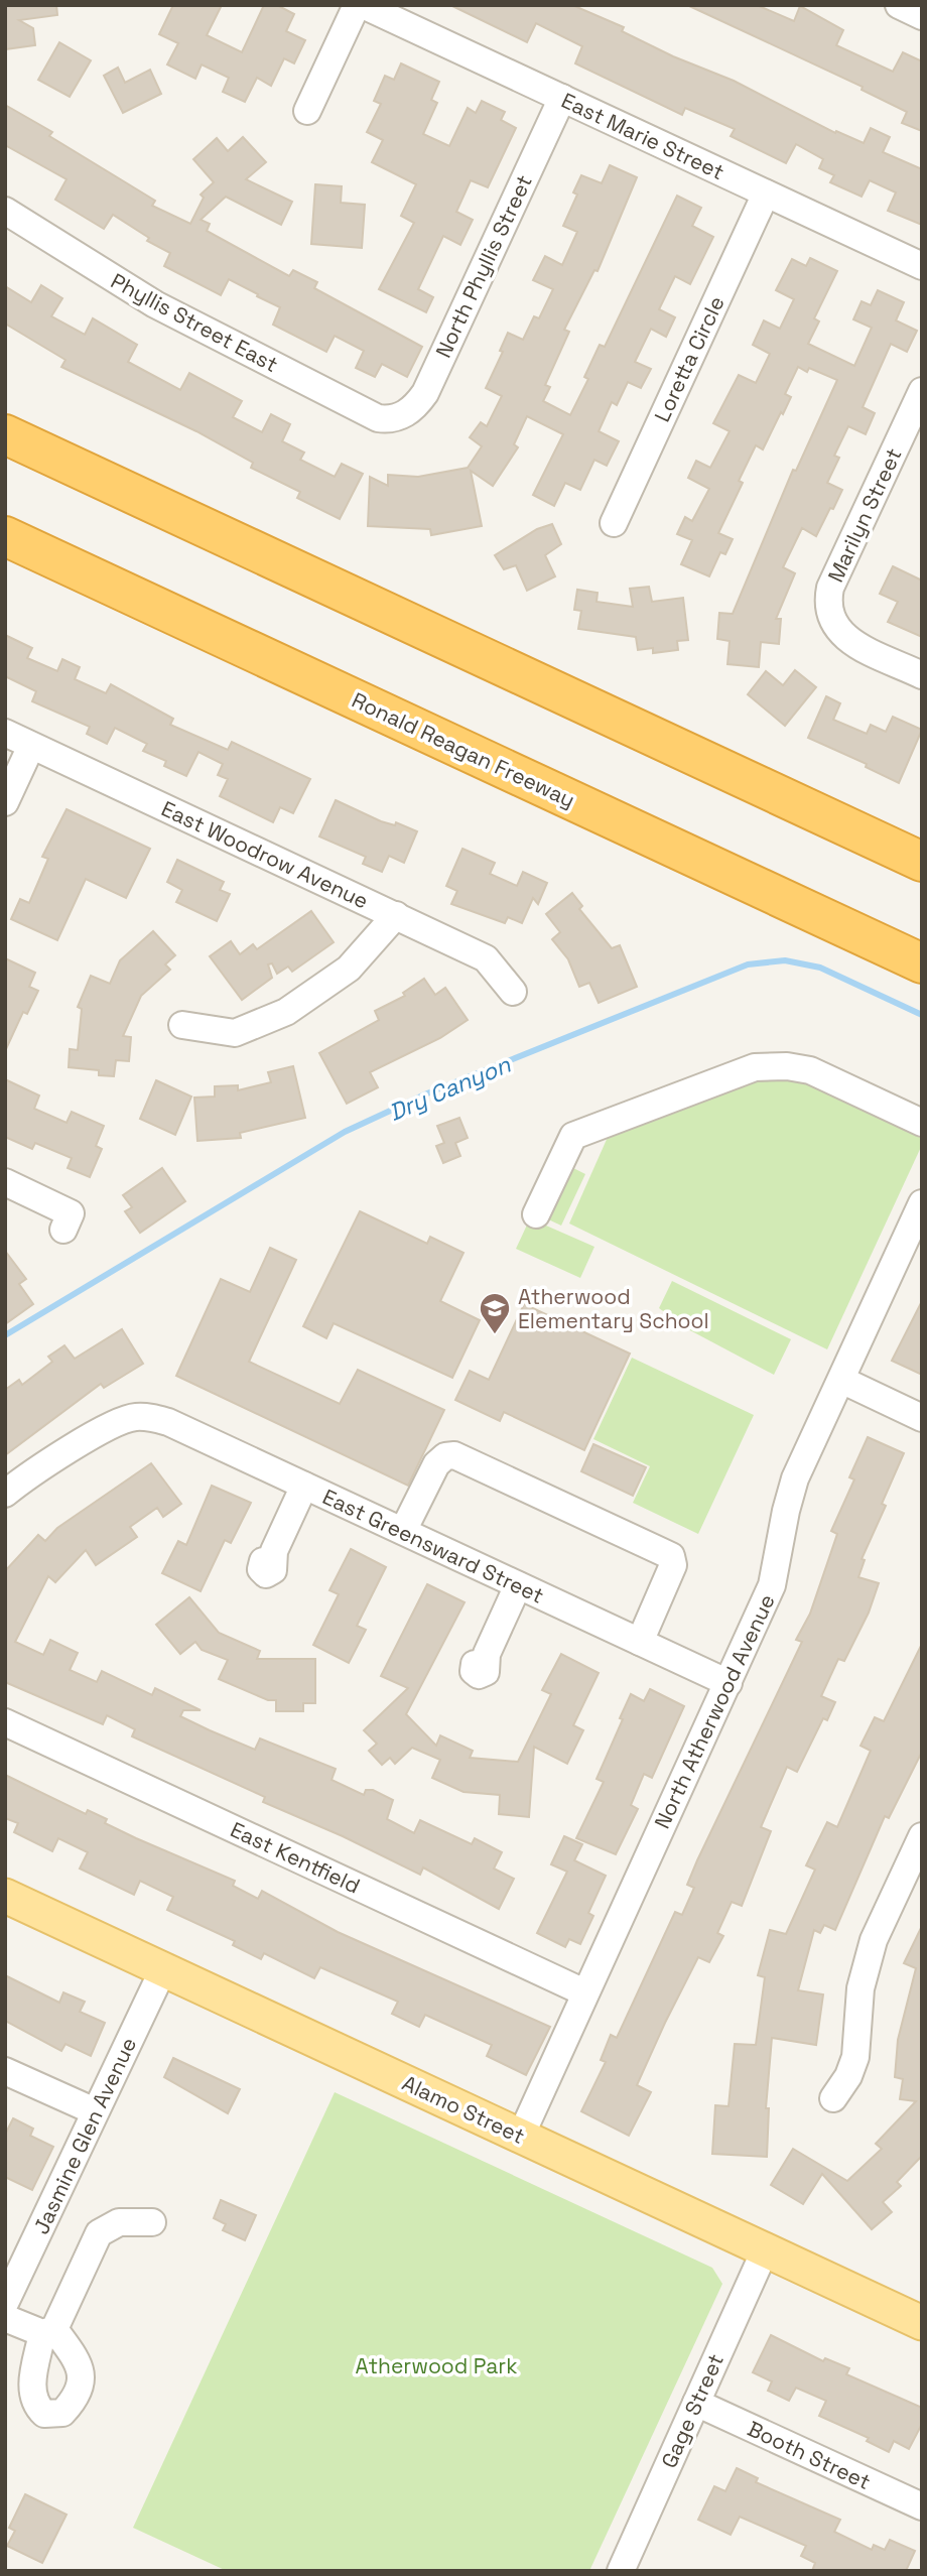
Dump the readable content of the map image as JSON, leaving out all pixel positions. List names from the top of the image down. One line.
{"streets":{"highway":["Ronald Reagan Freeway"],"main road":["Alamo Street"],"street":["East Marie Street","North Phyllis Street","Phyllis Street East","Loretta Circle","Marilyn Street","East Woodrow Avenue","East Greensward Street","North Atherwood Avenue","East Kentfield","Jasmine Glen Avenue","Gage Street","Booth Street"]},"crossings":[["East Marie Street","North Phyllis Street"],["East Marie Street","Loretta Circle"],["North Phyllis Street","Phyllis Street East"],["East Greensward Street","North Atherwood Avenue"],["North Atherwood Avenue","East Kentfield"],["North Atherwood Avenue","Alamo Street"],["Alamo Street","Jasmine Glen Avenue"],["Alamo Street","Gage Street"],["Gage Street","Booth Street"]],"water":["Dry Canyon"],"parks":["Atherwood Park"],"places":{"school or university":["Atherwood Elementary School"]}}
